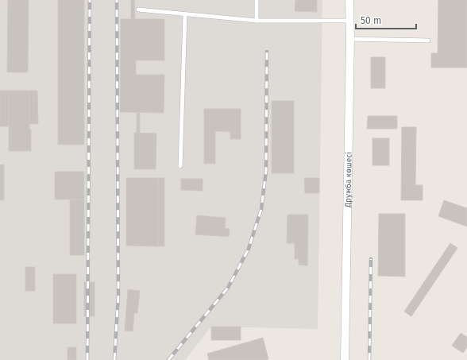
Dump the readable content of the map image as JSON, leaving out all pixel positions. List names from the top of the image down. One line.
{"streets":{"street":["Дружба көшесі"]},"scale_bar":"50 m"}
